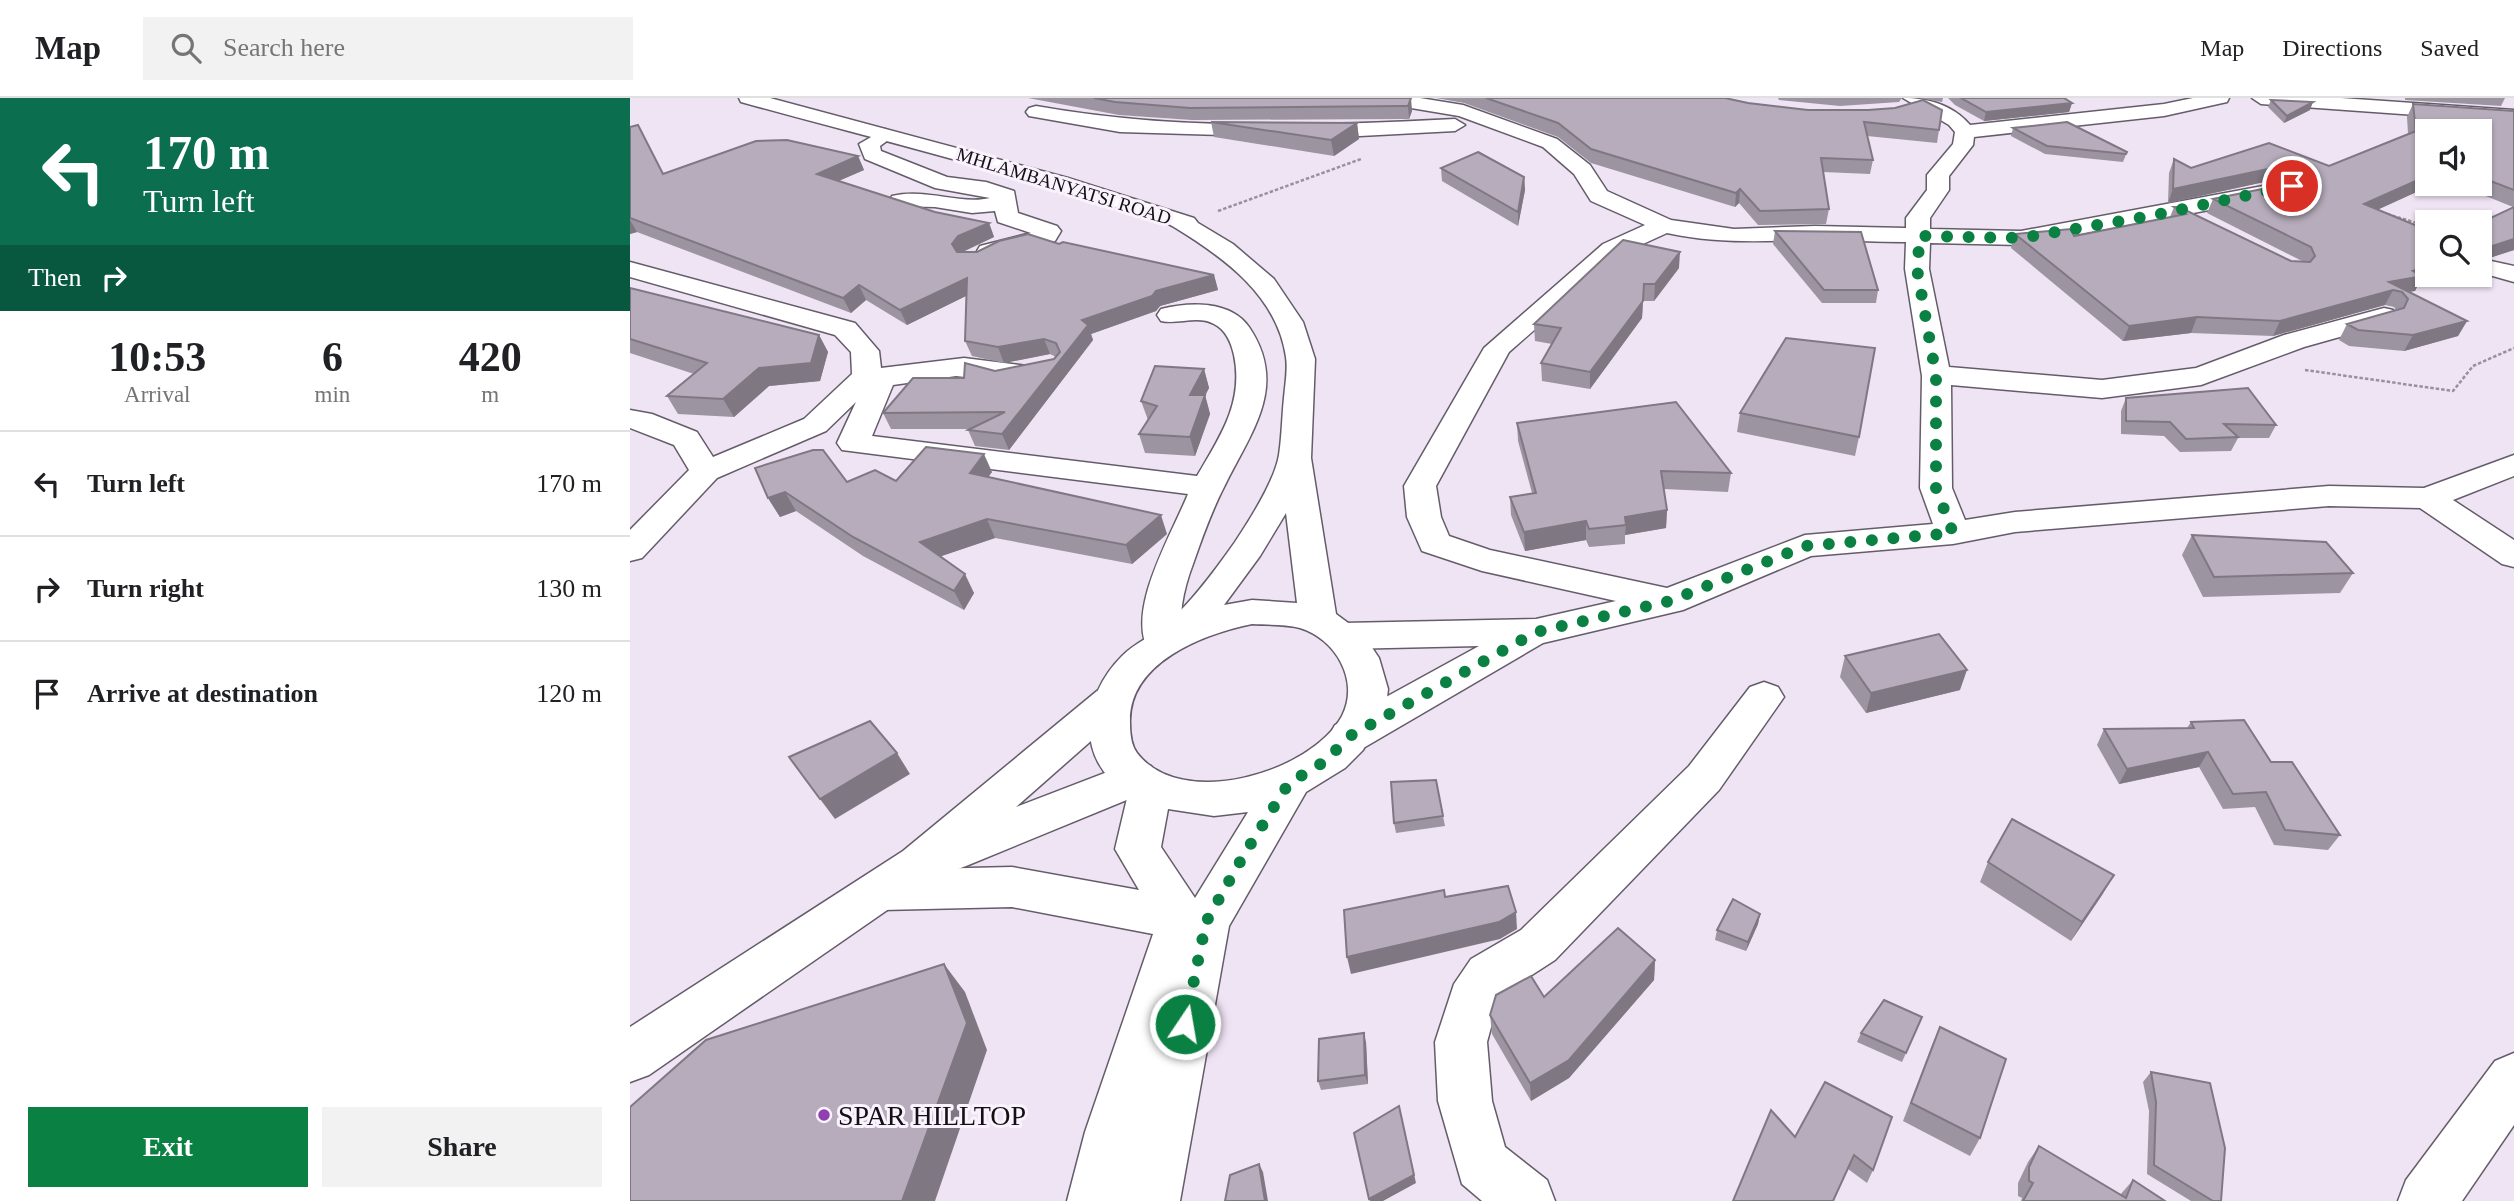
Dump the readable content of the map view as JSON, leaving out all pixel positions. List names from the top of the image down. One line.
{"streets":{"street":["MHLAMBANYATSI ROAD"]},"places":["SPAR HILLTOP"],"page":{"header":"Map","search":"Search here","nav":["Map","Directions","Saved"],"turn":["170 m","Turn left"],"then":"Then","eta":["10:53","Arrival","6","min","420","m"],"list":[{"name":"Turn left","value":"170 m"},{"name":"Turn right","value":"130 m"},{"name":"Arrive at destination","value":"120 m"}],"buttons":["Exit","Share"]}}
